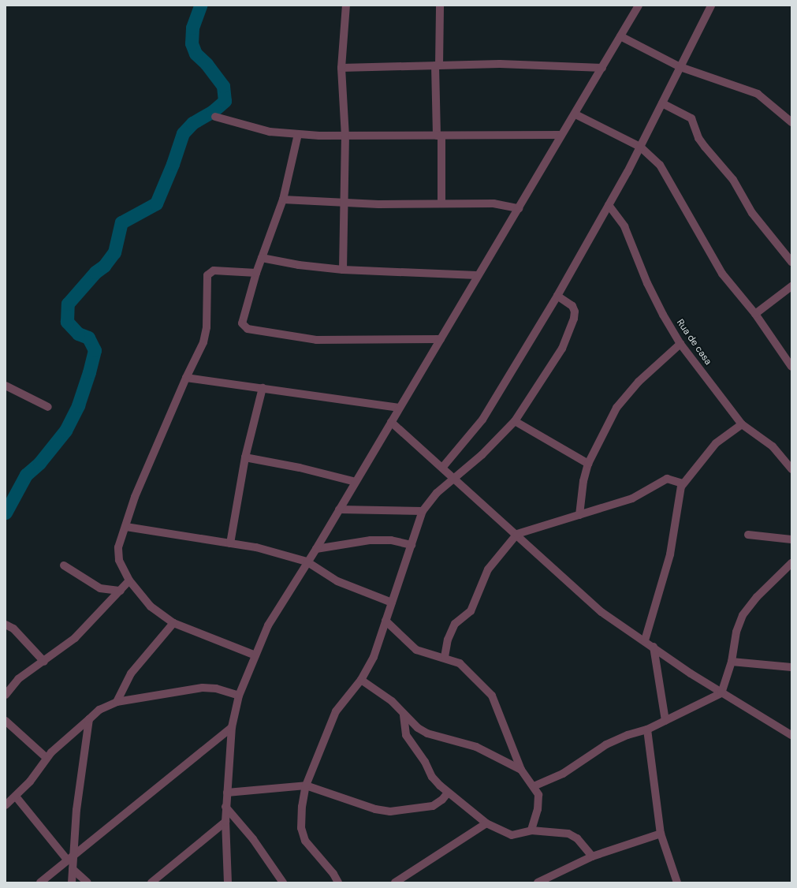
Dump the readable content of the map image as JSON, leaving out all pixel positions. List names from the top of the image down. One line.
{"streets":{"street":["Rua de casa"]}}
